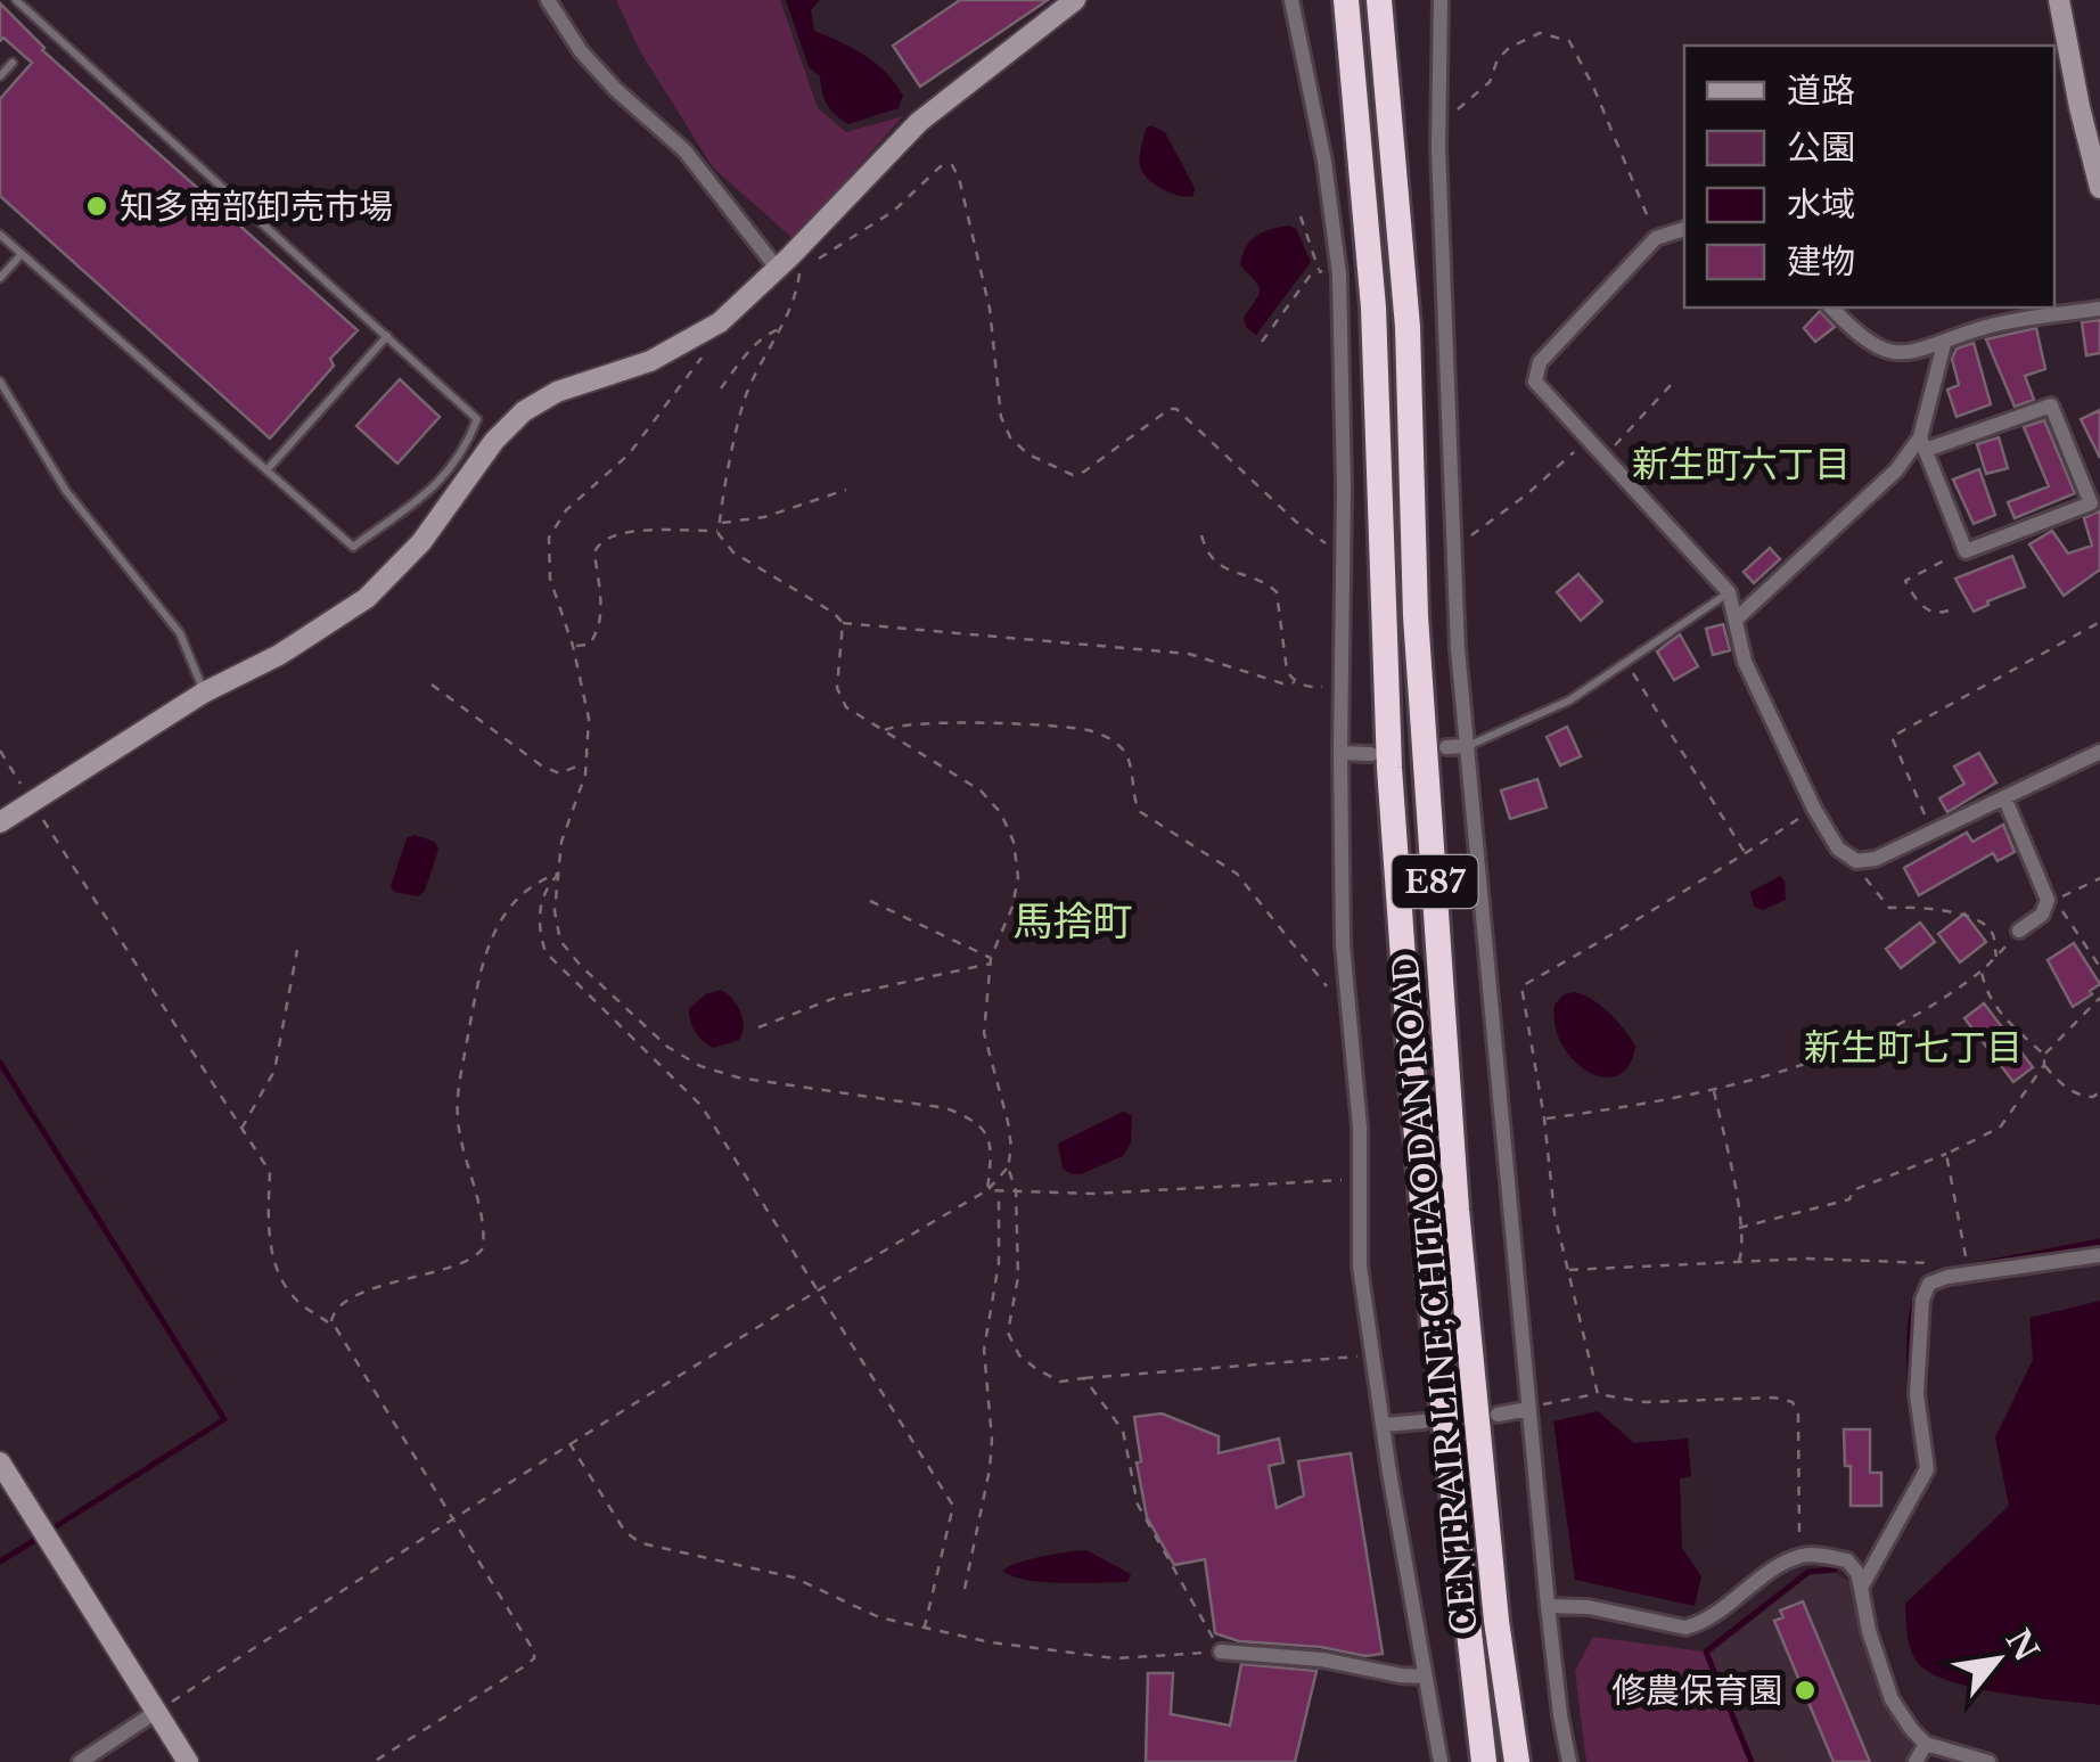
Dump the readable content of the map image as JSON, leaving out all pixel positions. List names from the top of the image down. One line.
{"streets":{"highway":["E87","CENTRAIR LINE;CHITAODAN ROAD"]},"districts":["新生町六丁目","馬捨町","新生町七丁目"],"places":["知多南部卸売市場","修農保育園"],"legend":["道路","公園","水域","建物"],"north":"top right"}
